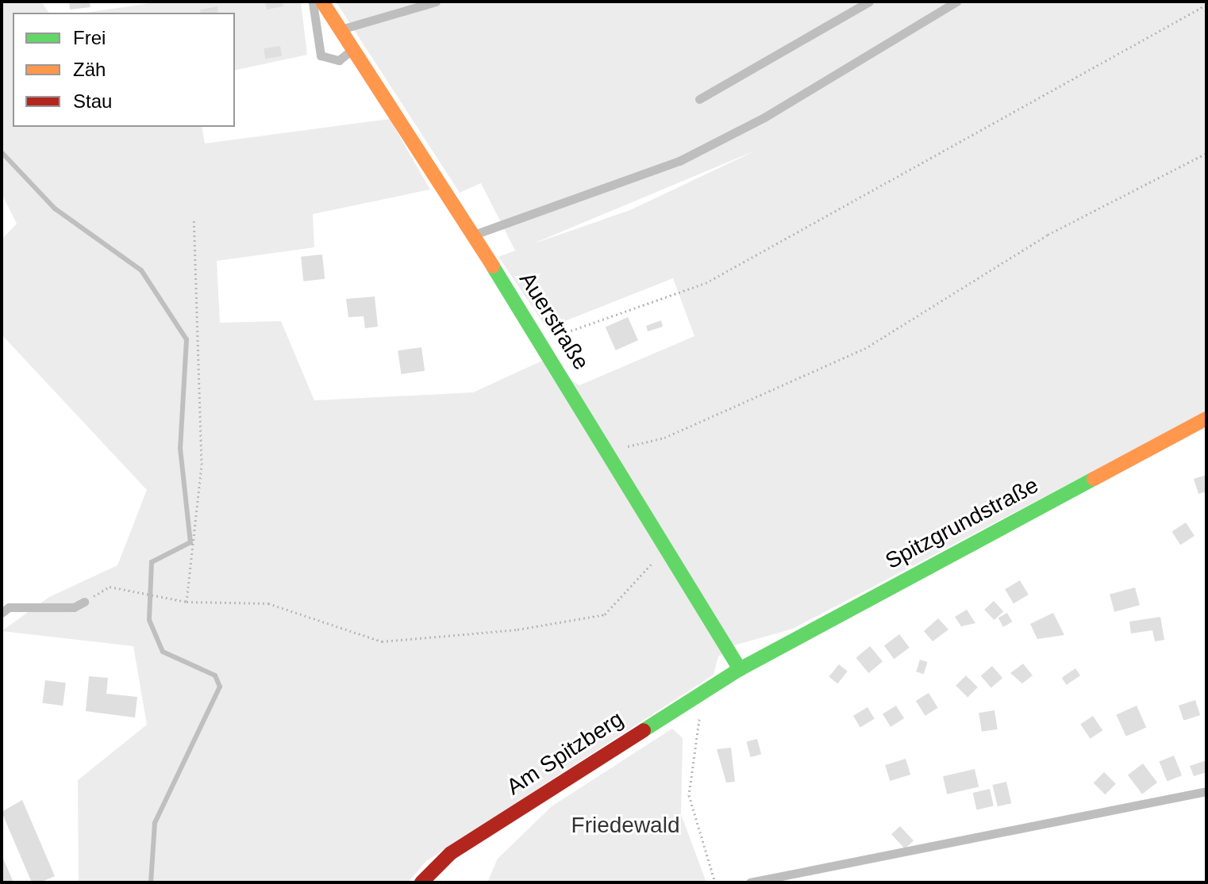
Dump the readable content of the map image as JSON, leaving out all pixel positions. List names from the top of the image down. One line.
{"streets":{"street":["Auerstraße","Spitzgrundstraße","Am Spitzberg"]},"crossings":[["Auerstraße","Spitzgrundstraße"],["Auerstraße","Am Spitzberg"],["Spitzgrundstraße","Am Spitzberg"]],"parks":["Friedewald"],"legend":["Frei","Zäh","Stau"]}
